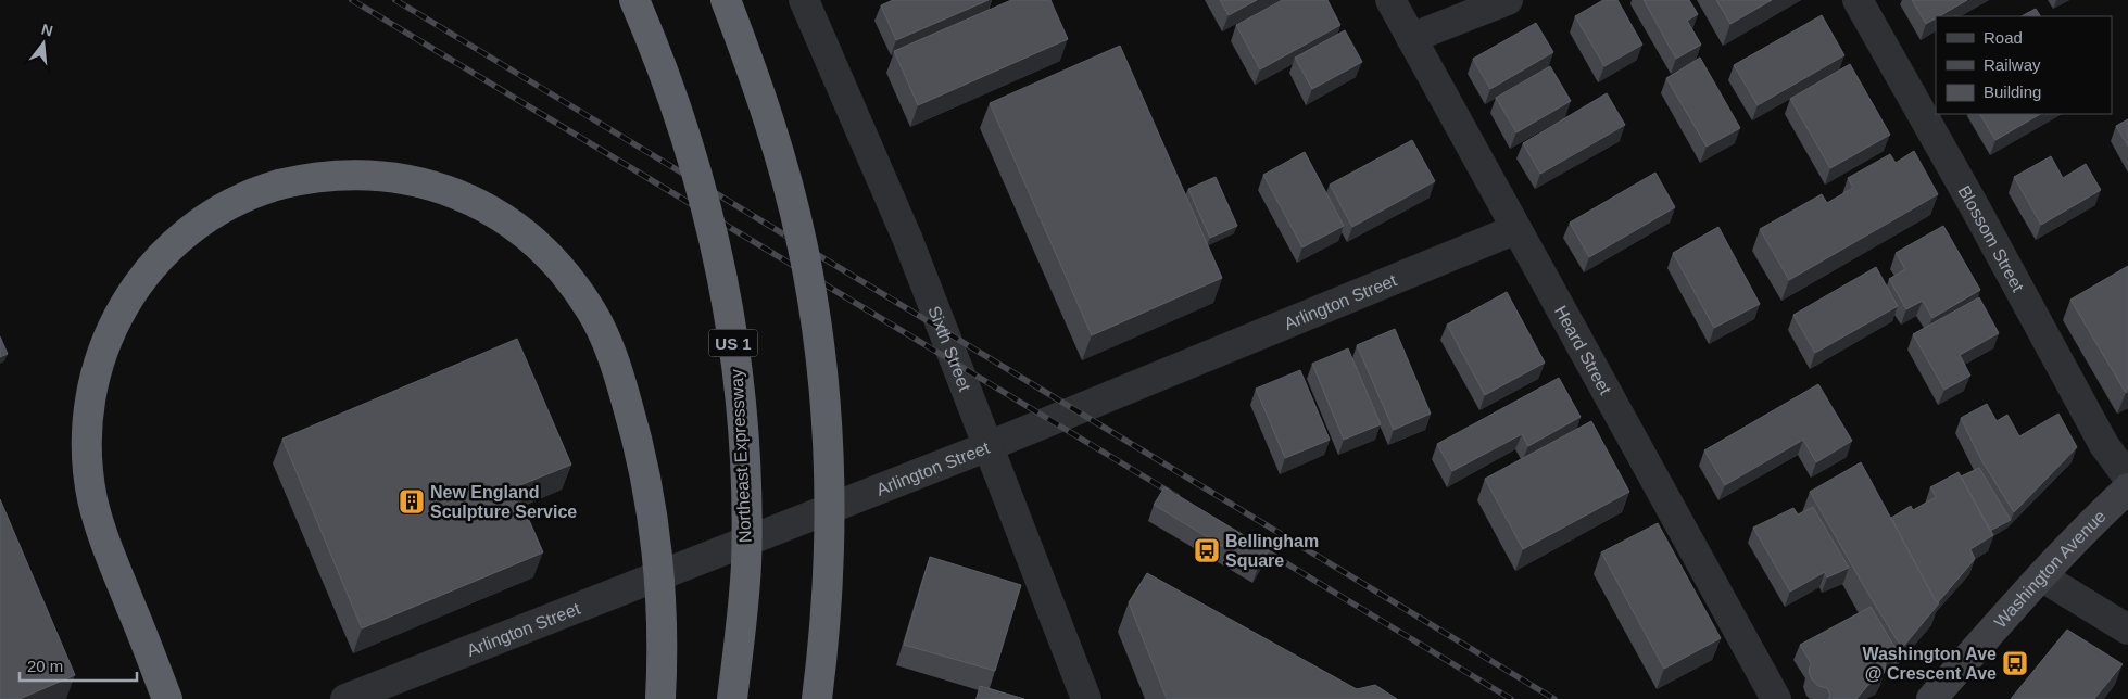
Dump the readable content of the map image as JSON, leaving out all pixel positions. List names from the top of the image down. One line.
{"streets":{"highway":["US 1","Northeast Expressway"],"main road":["Washington Avenue"],"street":["Blossom Street","Arlington Street","Sixth Street","Heard Street"]},"crossings":[["Arlington Street","Sixth Street"],["Arlington Street","Heard Street"]],"places":{"building":["New England Sculpture Service"],"bus stop":["Bellingham Square","Washington Ave @ Crescent Ave"]},"legend":["Road","Railway","Building"],"scale_bar":"20 m","north":"top"}
